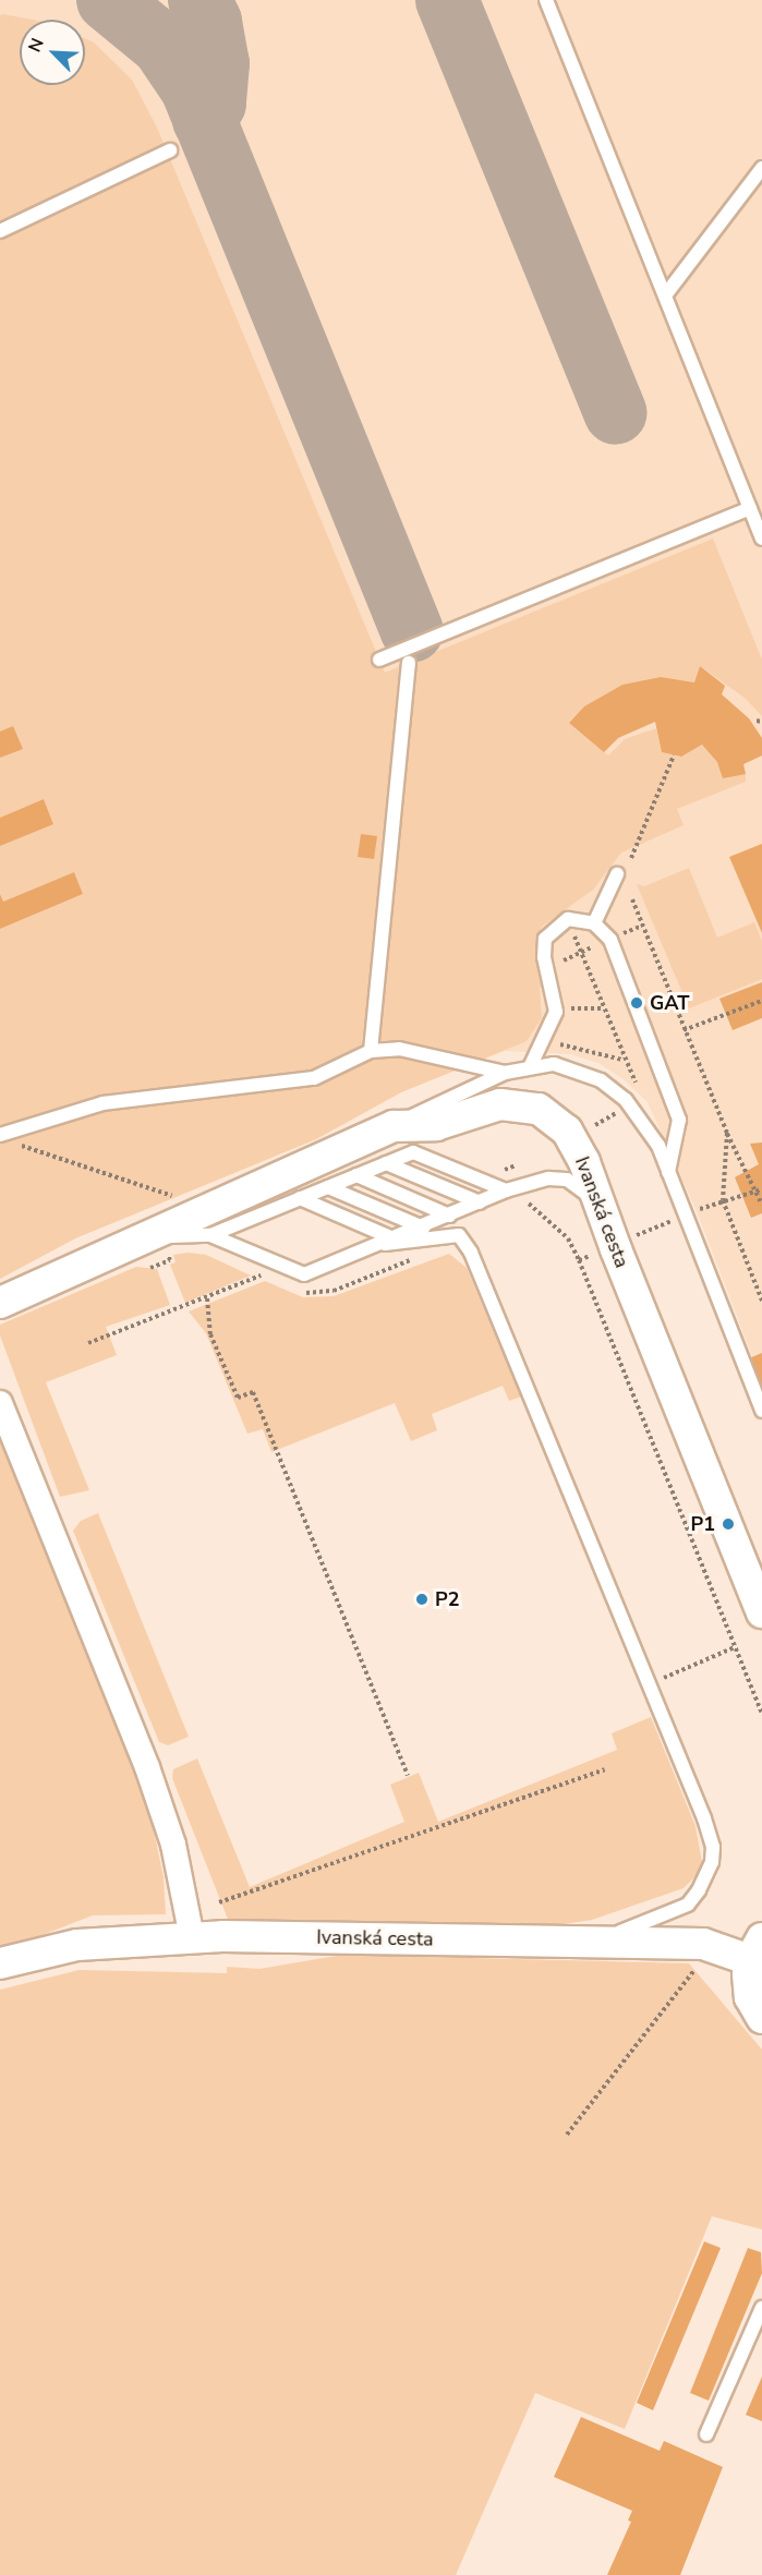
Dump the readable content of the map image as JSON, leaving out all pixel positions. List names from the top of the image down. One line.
{"streets":{"street":["Ivanská cesta"]},"places":["GAT","P1","P2"],"north":"top left"}
